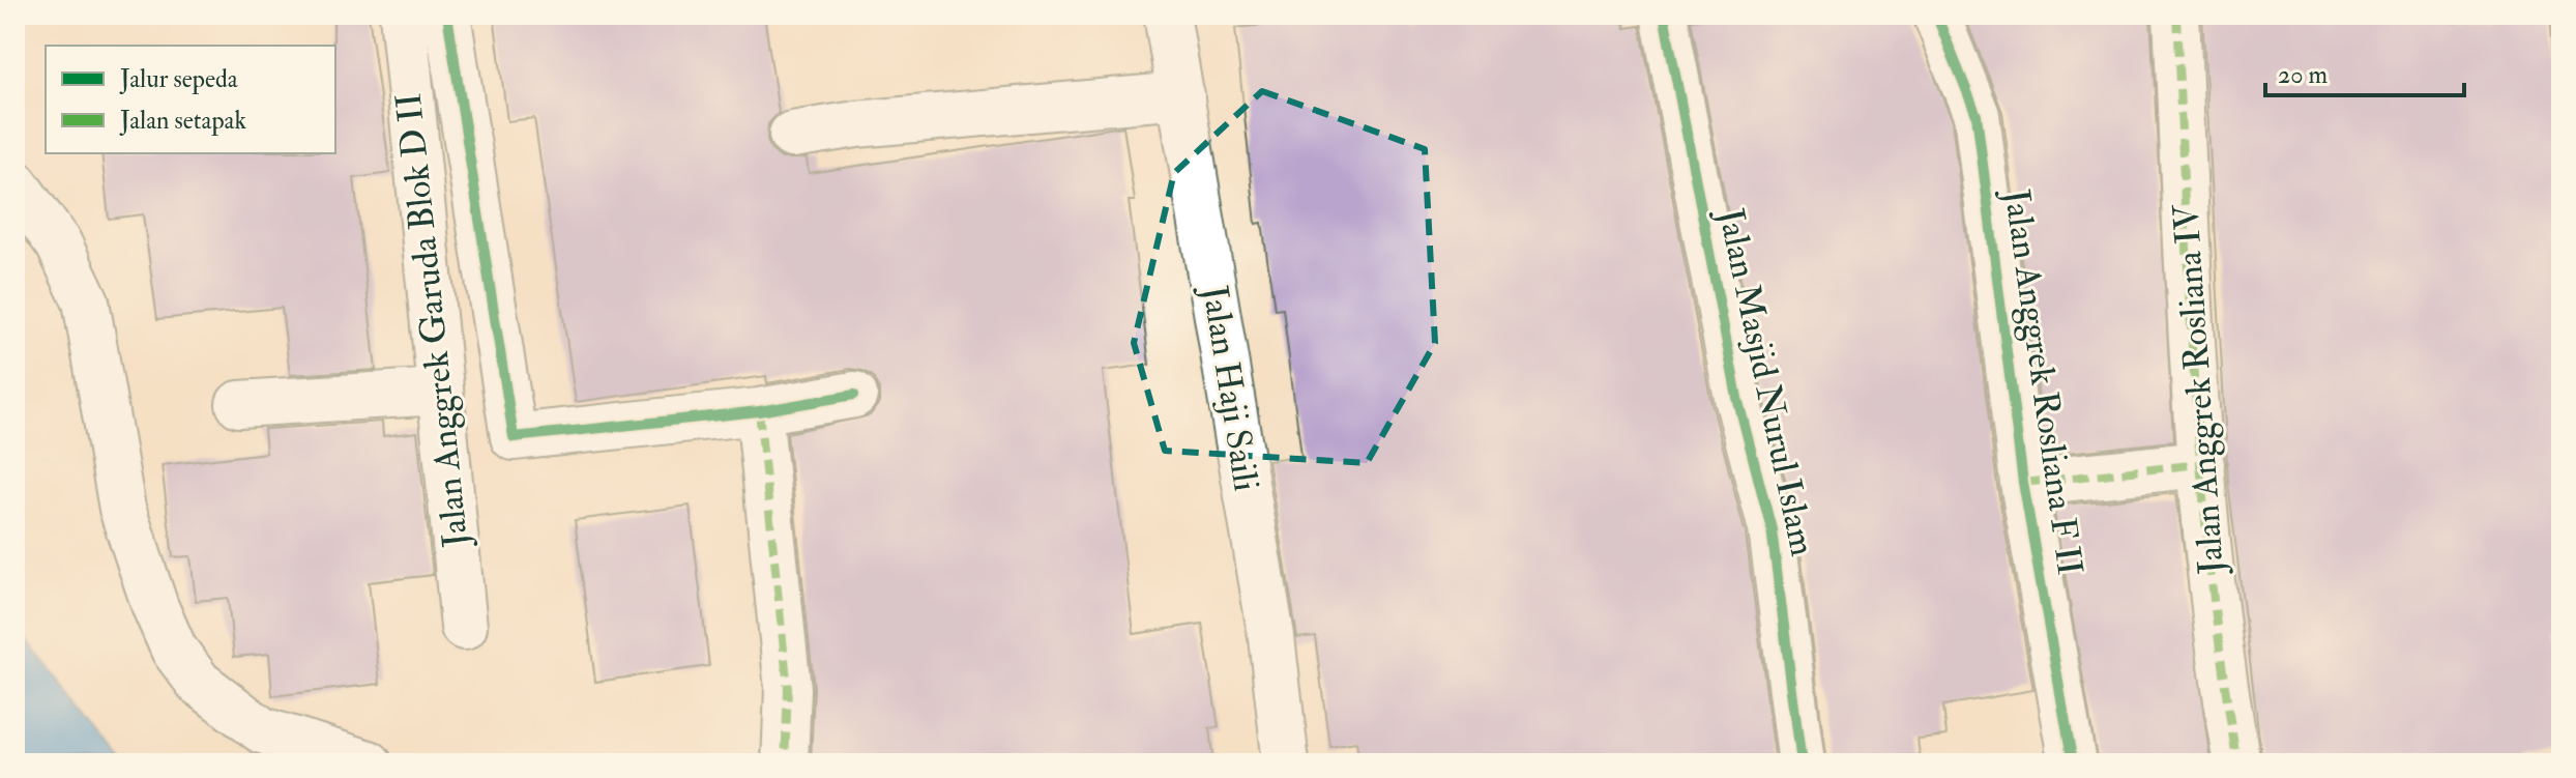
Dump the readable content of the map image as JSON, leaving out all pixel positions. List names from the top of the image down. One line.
{"streets":{"street":["Jalan Anggrek Garuda Blok D II","Jalan Masjid Nurul Islam","Jalan Anggrek Rosliana F II","Jalan Haji Saili","Jalan Anggrek Rosliana IV"]},"legend":["Jalur sepeda","Jalan setapak"],"scale_bar":"20 m"}
